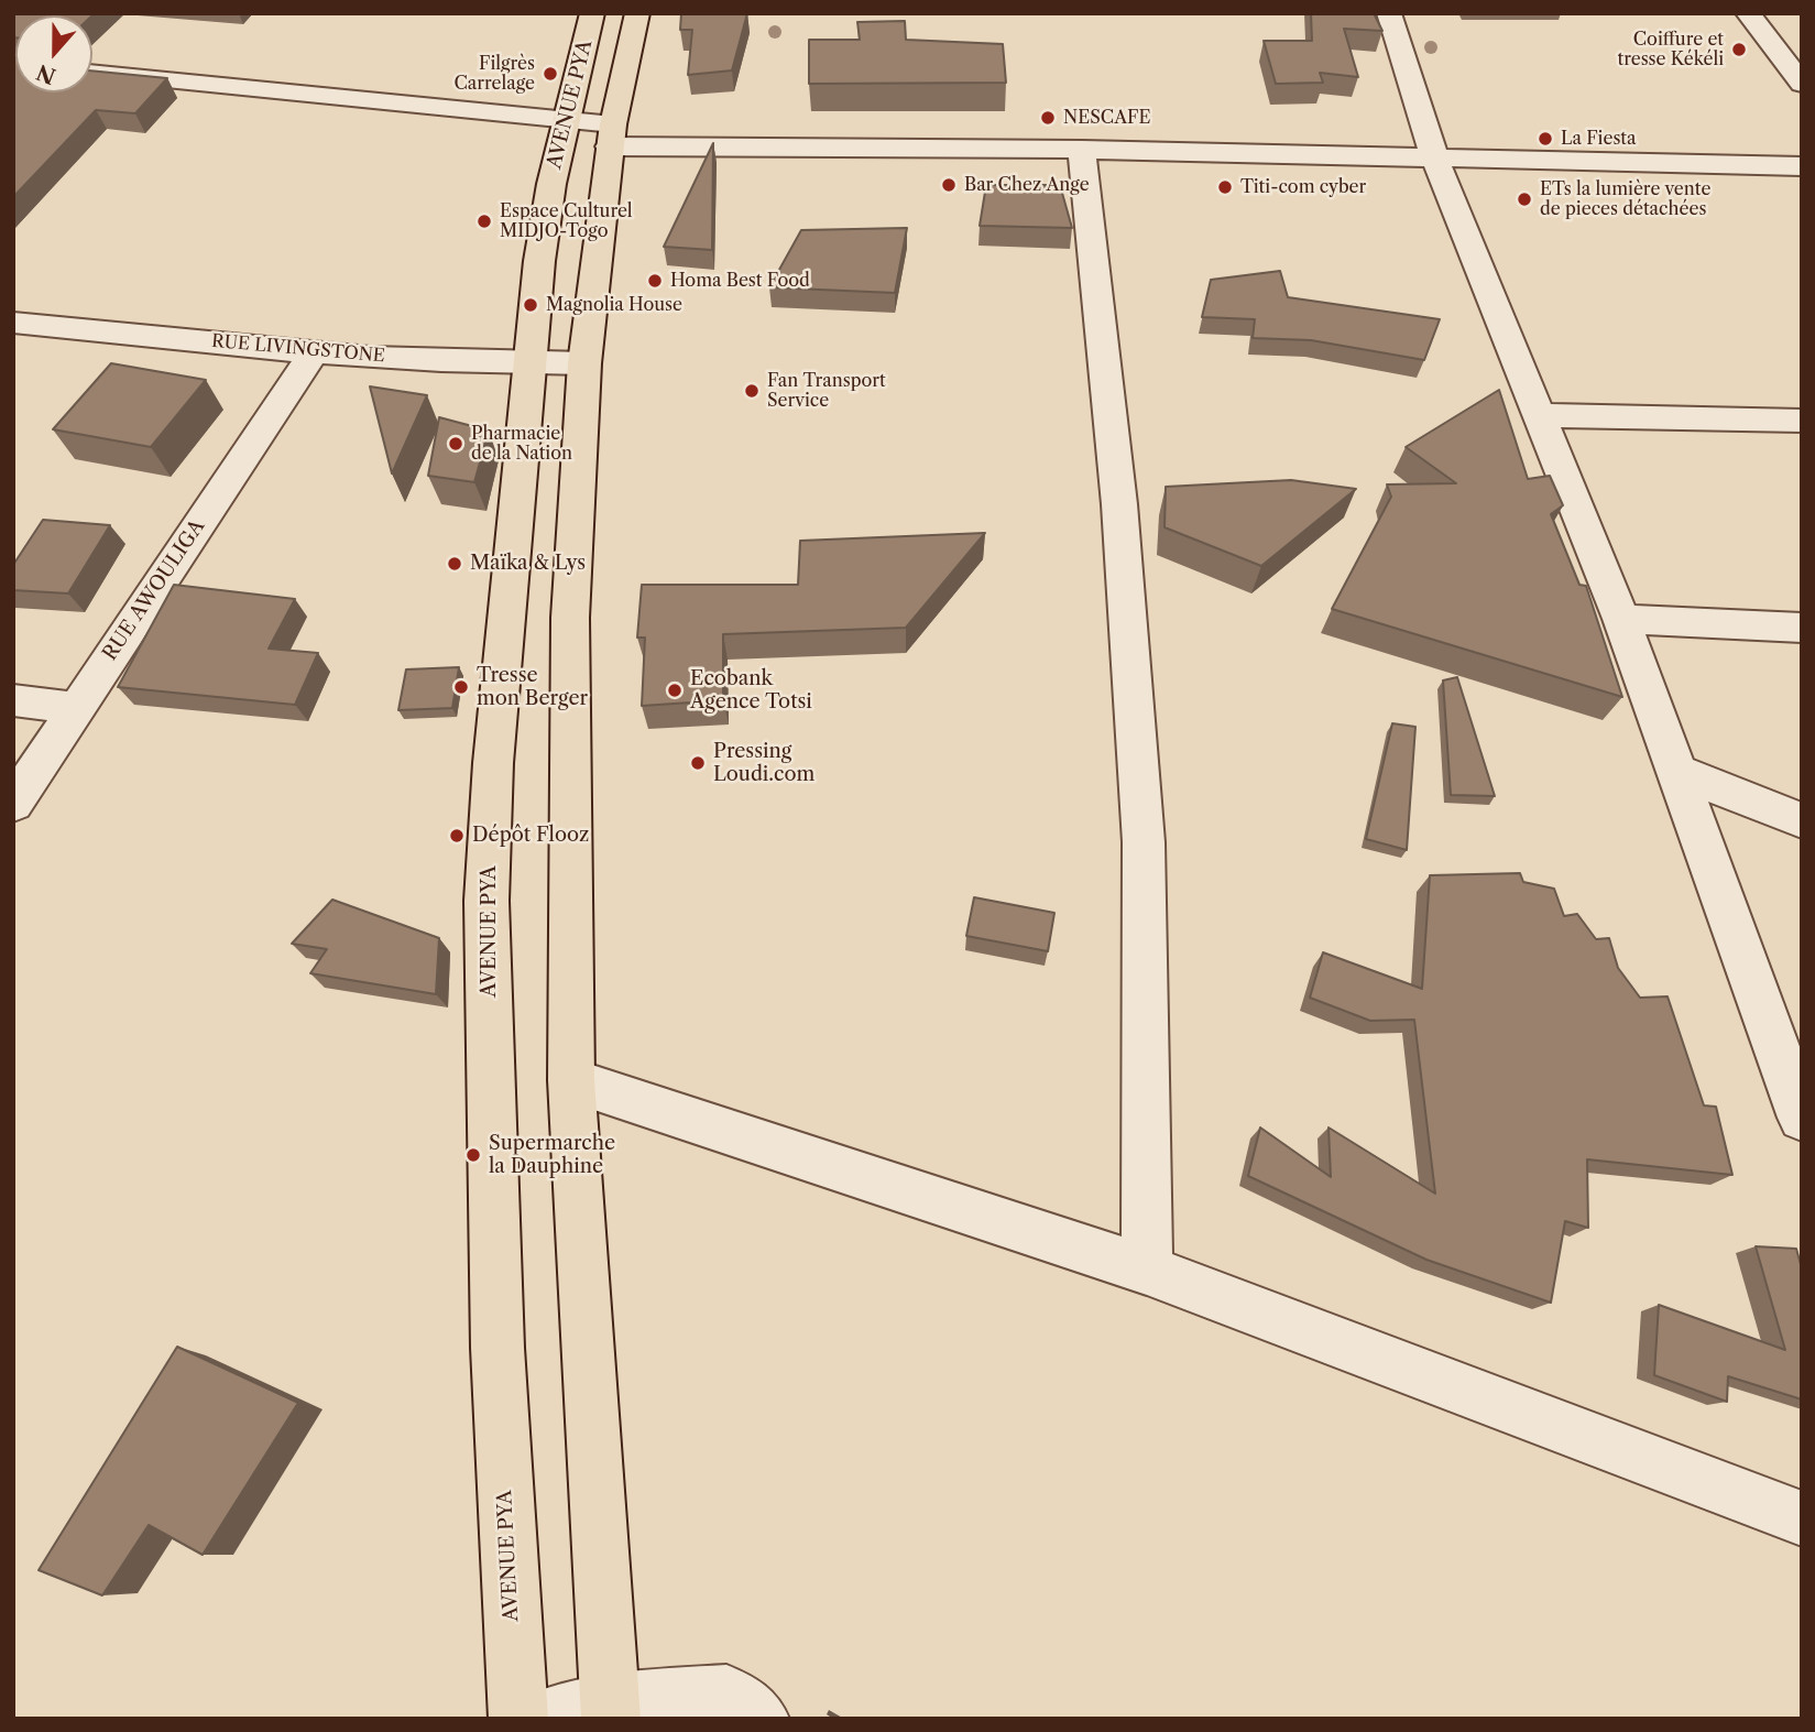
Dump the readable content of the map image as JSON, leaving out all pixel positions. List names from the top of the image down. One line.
{"streets":{"main road":["AVENUE PYA"],"street":["RUE LIVINGSTONE","RUE AWOULIGA"]},"crossings":[["AVENUE PYA","RUE LIVINGSTONE"],["RUE LIVINGSTONE","RUE AWOULIGA"]],"places":["Coiffure et tresse Kékéli","Filgrès Carrelage","NESCAFE","La Fiesta","Bar Chez Ange","Titi-com cyber","ETs la lumière vente de pieces détachées","Espace Culturel MIDJO-Togo","Homa Best Food","Magnolia House","Fan Transport Service","Pharmacie de la Nation","Maïka & Lys","Tresse mon Berger","Ecobank Agence Totsi","Pressing Loudi.com","Dépôt Flooz","Supermarche la Dauphine"],"north":"bottom"}
